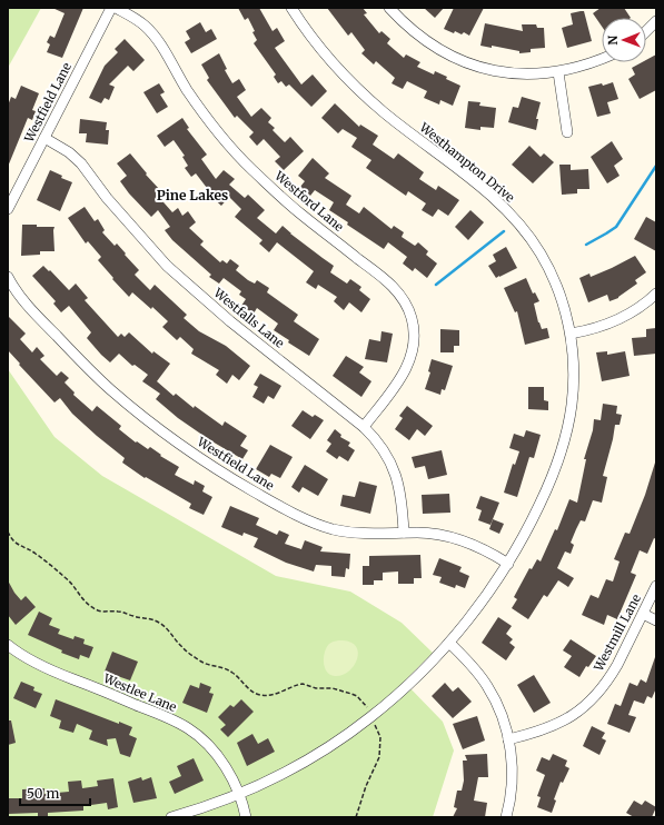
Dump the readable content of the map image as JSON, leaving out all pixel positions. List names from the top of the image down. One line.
{"streets":{"street":["Westfield Lane","Westhampton Drive","Westford Lane","Westfalls Lane","Westmill Lane","Westlee Lane"]},"crossings":[["Westfield Lane","Westhampton Drive"],["Westfield Lane","Westfalls Lane"],["Westhampton Drive","Westlee Lane"],["Westford Lane","Westfalls Lane"]],"districts":["Pine Lakes"],"scale_bar":"50 m","north":"left"}
